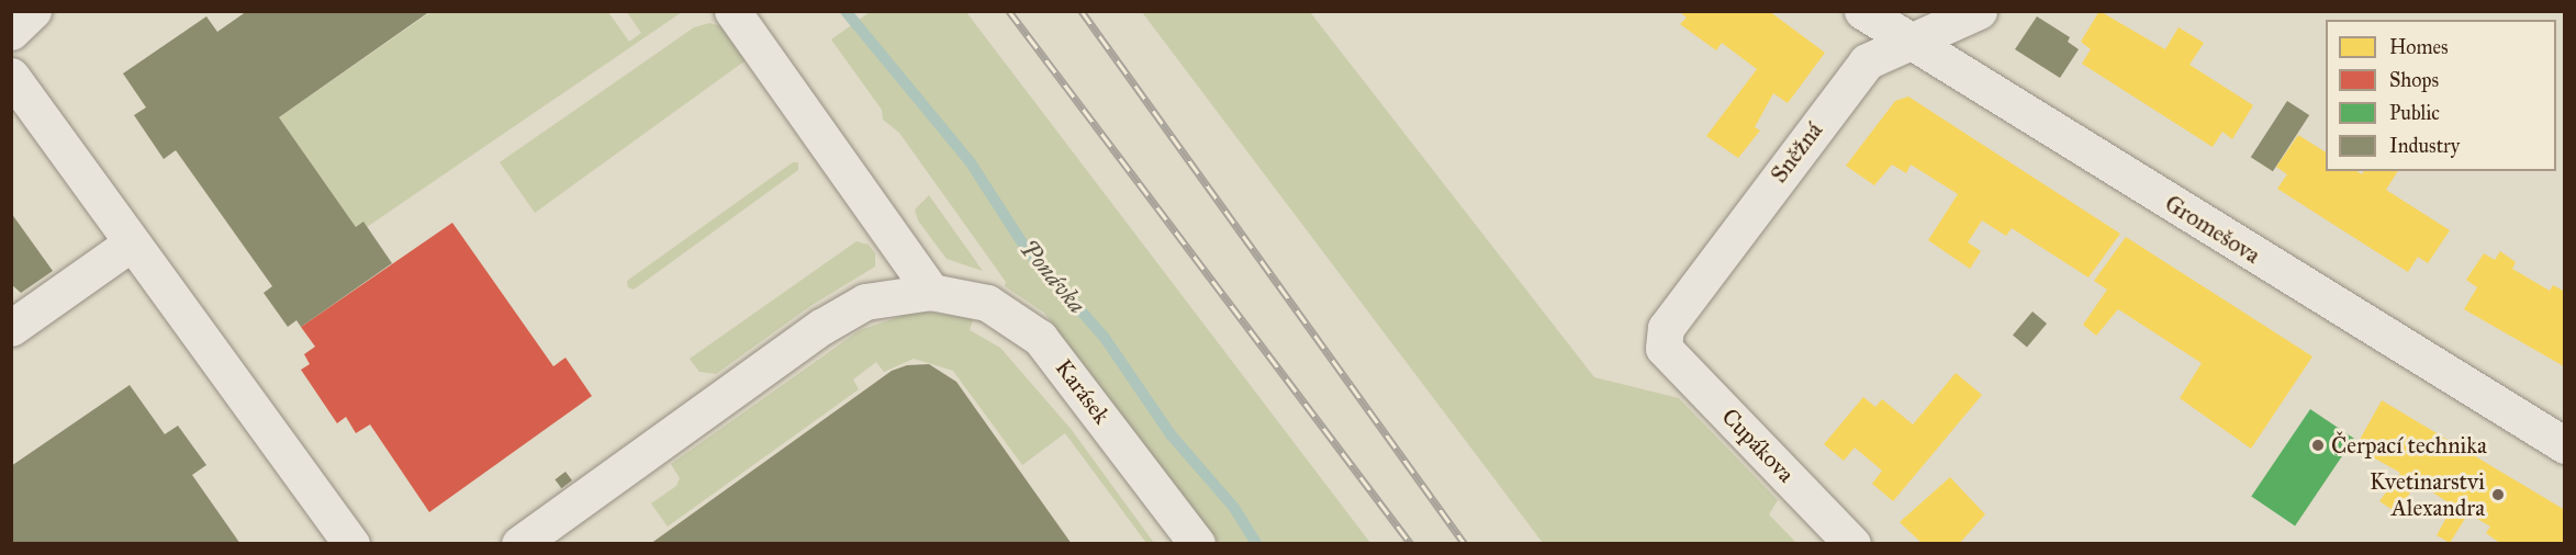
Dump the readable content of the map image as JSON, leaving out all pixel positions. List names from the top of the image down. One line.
{"streets":{"street":["Sněžná","Gromešova","Karásek","Cupákova"]},"crossings":[["Sněžná","Gromešova"],["Sněžná","Cupákova"]],"water":["Ponávka"],"places":["Čerpací technika","Kvetinarstvi Alexandra"],"legend":["Homes","Shops","Public","Industry"]}
